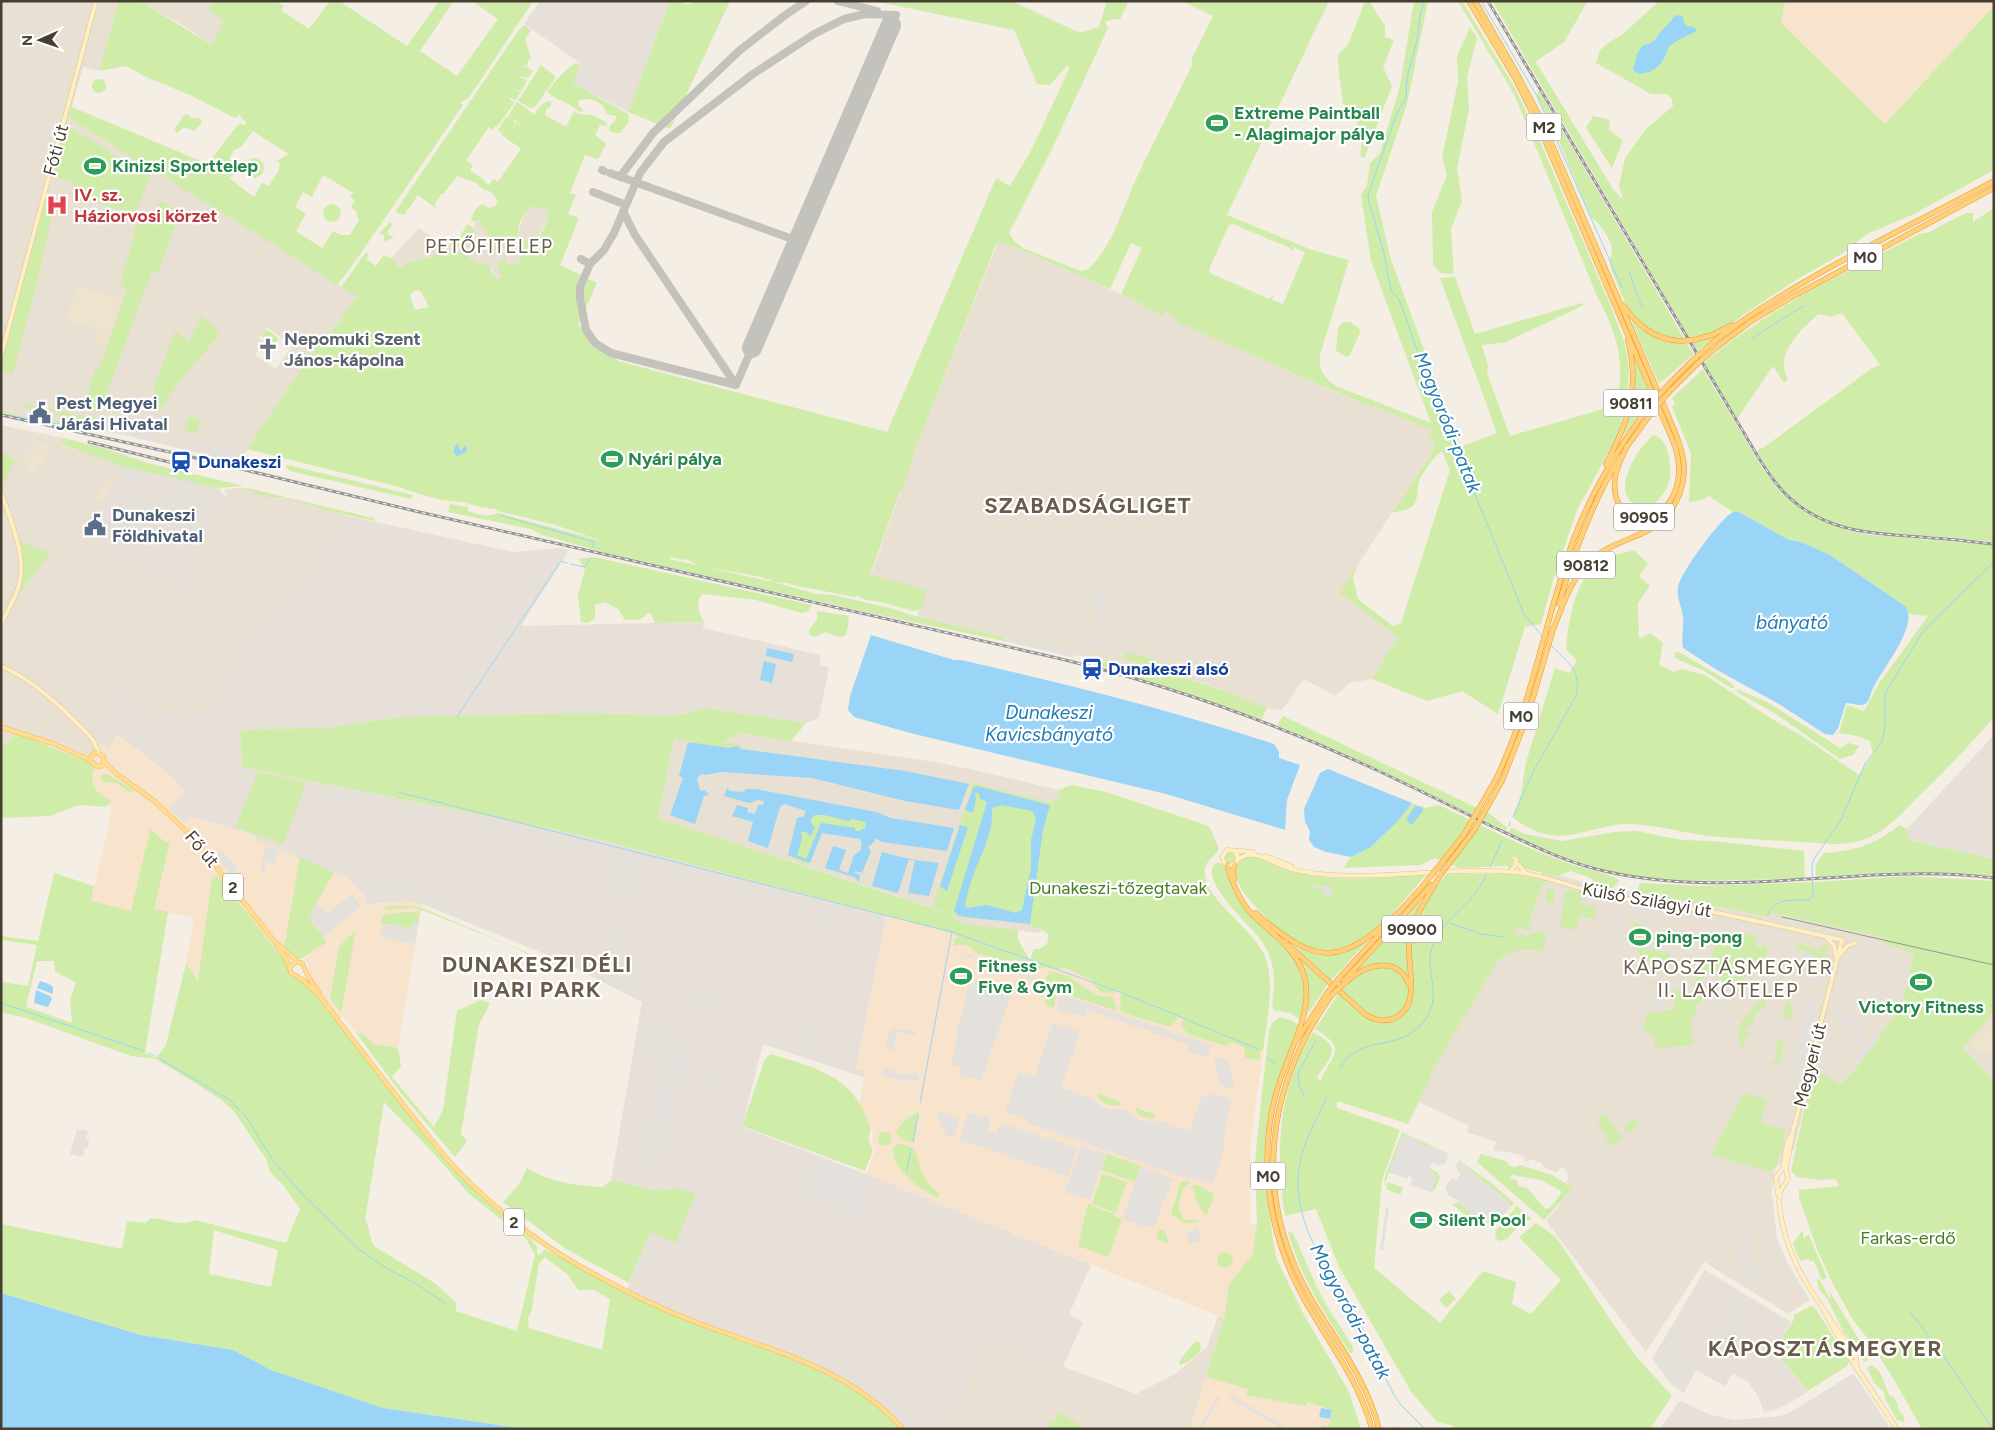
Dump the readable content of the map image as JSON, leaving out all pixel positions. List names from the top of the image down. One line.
{"streets":{"highway":["M2","M0","90811","90905","90812","90900"],"main road":["Fóti út","Fő út","2","Külső Szilágyi út","Megyeri út"]},"crossings":[["M2","90811"],["M2","90905"],["M2","90812"],["M0","90811"],["M0","90905"],["M0","90812"],["M0","90900"],["90905","90812"],["Fő út","2"],["Külső Szilágyi út","Megyeri út"]],"districts":["PETŐFITELEP","SZABADSÁGLIGET","DUNAKESZI DÉLI IPARI PARK","KÁPOSZTÁSMEGYER II. LAKÓTELEP","KÁPOSZTÁSMEGYER"],"water":["Mogyoródi-patak","bányató","Dunakeszi Kavicsbányató"],"parks":["Dunakeszi-tőzegtavak","Farkas-erdő"],"places":{"sports":["Extreme Paintball - Alagimajor pálya","Kinizsi Sporttelep","Nyári pálya","ping-pong","Fitness Five & Gym","Victory Fitness","Silent Pool"],"hospital":["IV. sz. Háziorvosi körzet"],"church":["Nepomuki Szent János-kápolna"],"public building":["Pest Megyei Járási Hivatal","Dunakeszi Földhivatal"],"station":["Dunakeszi","Dunakeszi alsó"]},"north":"left"}
